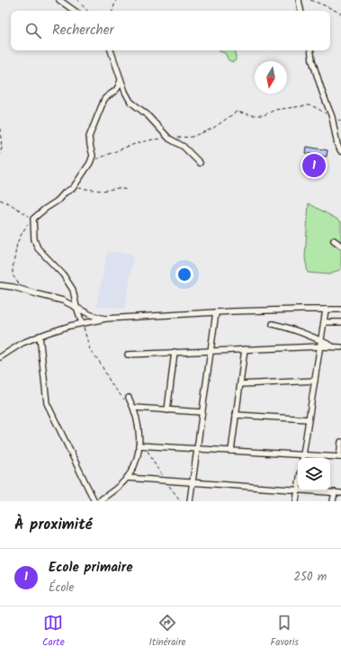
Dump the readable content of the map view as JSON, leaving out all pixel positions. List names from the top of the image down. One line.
{"north":"bottom","page":{"search":"Rechercher","pins":"1","heading":"À proximité","list":[{"mark":"1","name":"Ecole primaire","note":"École","value":"250 m"}],"nav":["Carte","Itinéraire","Favoris"]}}
